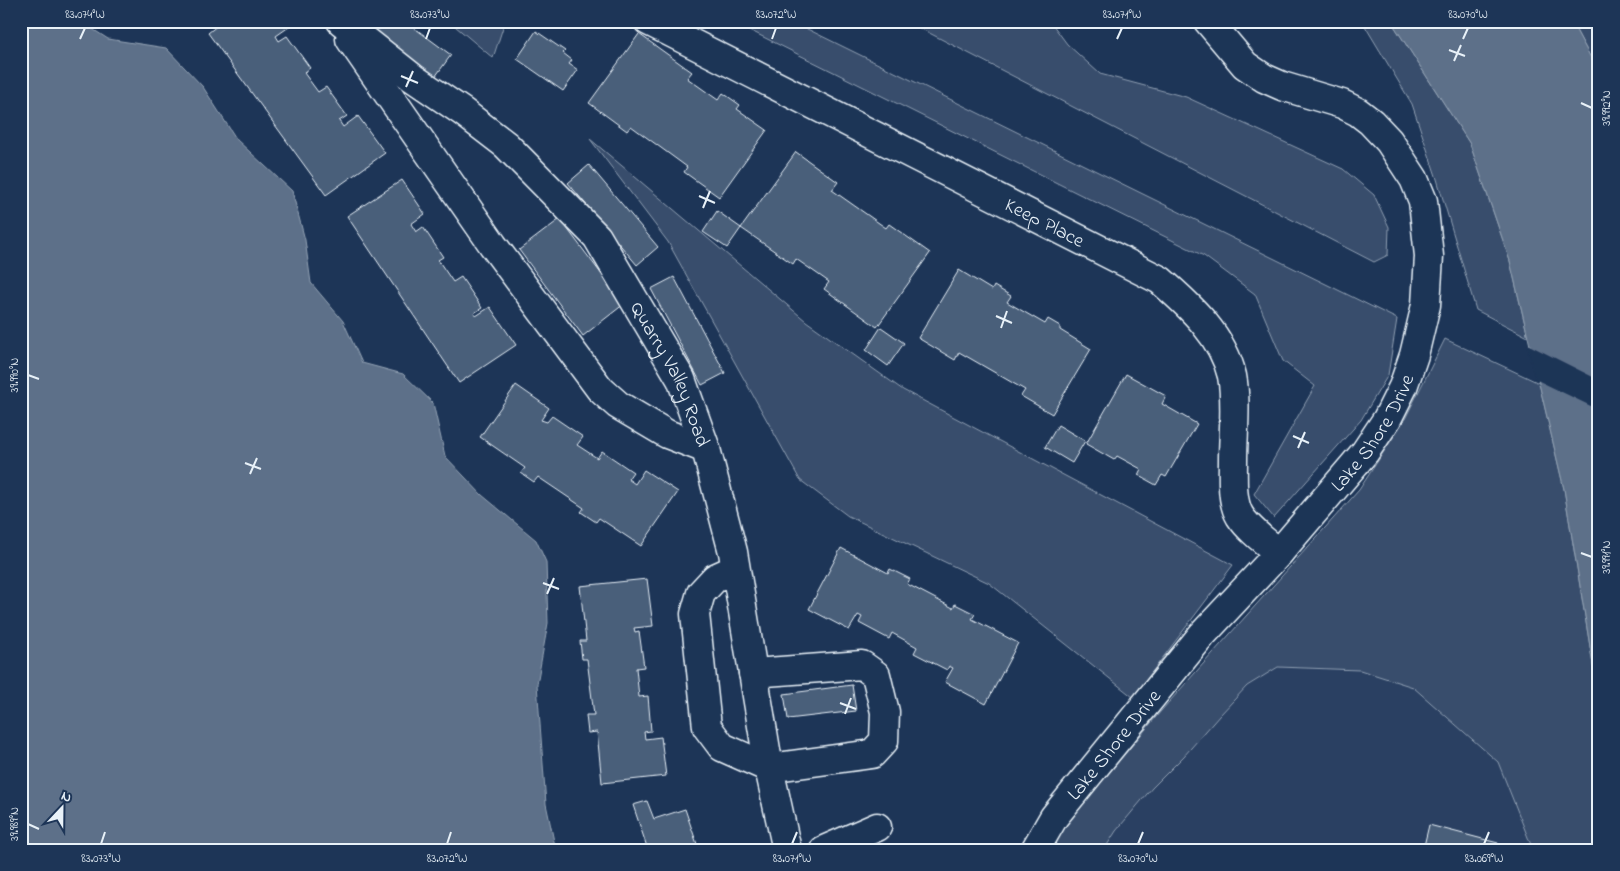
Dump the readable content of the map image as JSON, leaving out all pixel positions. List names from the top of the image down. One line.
{"streets":{"street":["Keep Place","Quarry Valley Road","Lake Shore Drive"]},"crossings":[["Keep Place","Lake Shore Drive"]],"north":"top","coordinates":["83.074°W","83.073°W","83.072°W","83.071°W","83.070°W","39.992°N","39.990°N","39.991°N","39.989°N","83.069°W"]}
